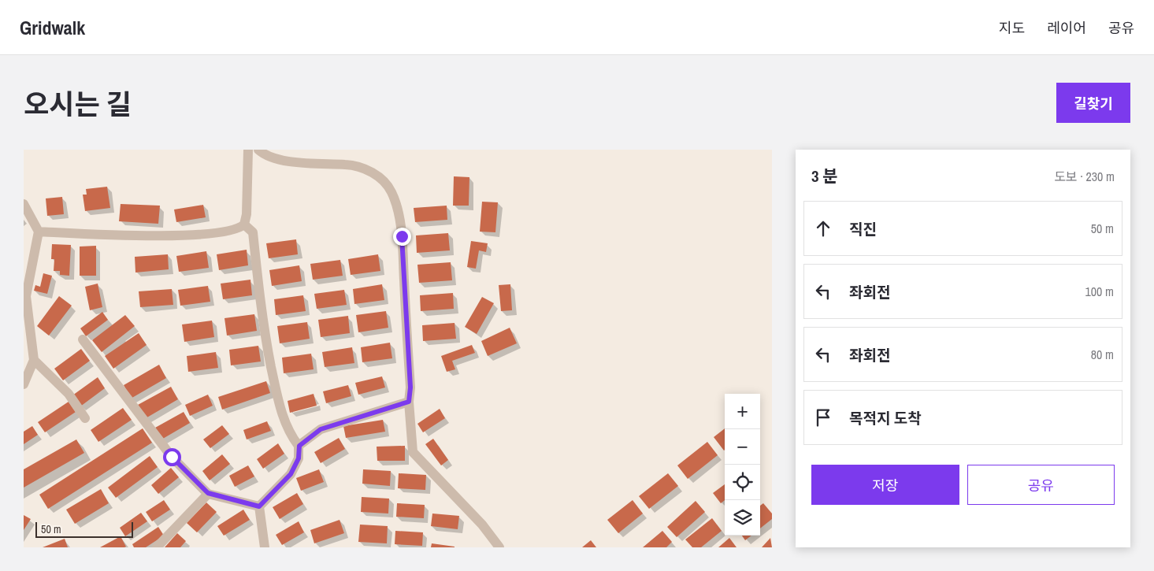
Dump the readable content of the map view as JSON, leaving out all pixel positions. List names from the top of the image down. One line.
{"scale_bar":"50 m","page":{"header":"Gridwalk","nav":["지도","레이어","공유"],"title":"오시는 길","buttons":["길찾기",["저장","공유"]],"heading":["3 분","도보 · 230 m"],"list":[["직진","50 m"],["좌회전","100 m"],["좌회전","80 m"],"목적지 도착"],"map_buttons":["+","−"],"scale":"50 m"}}
